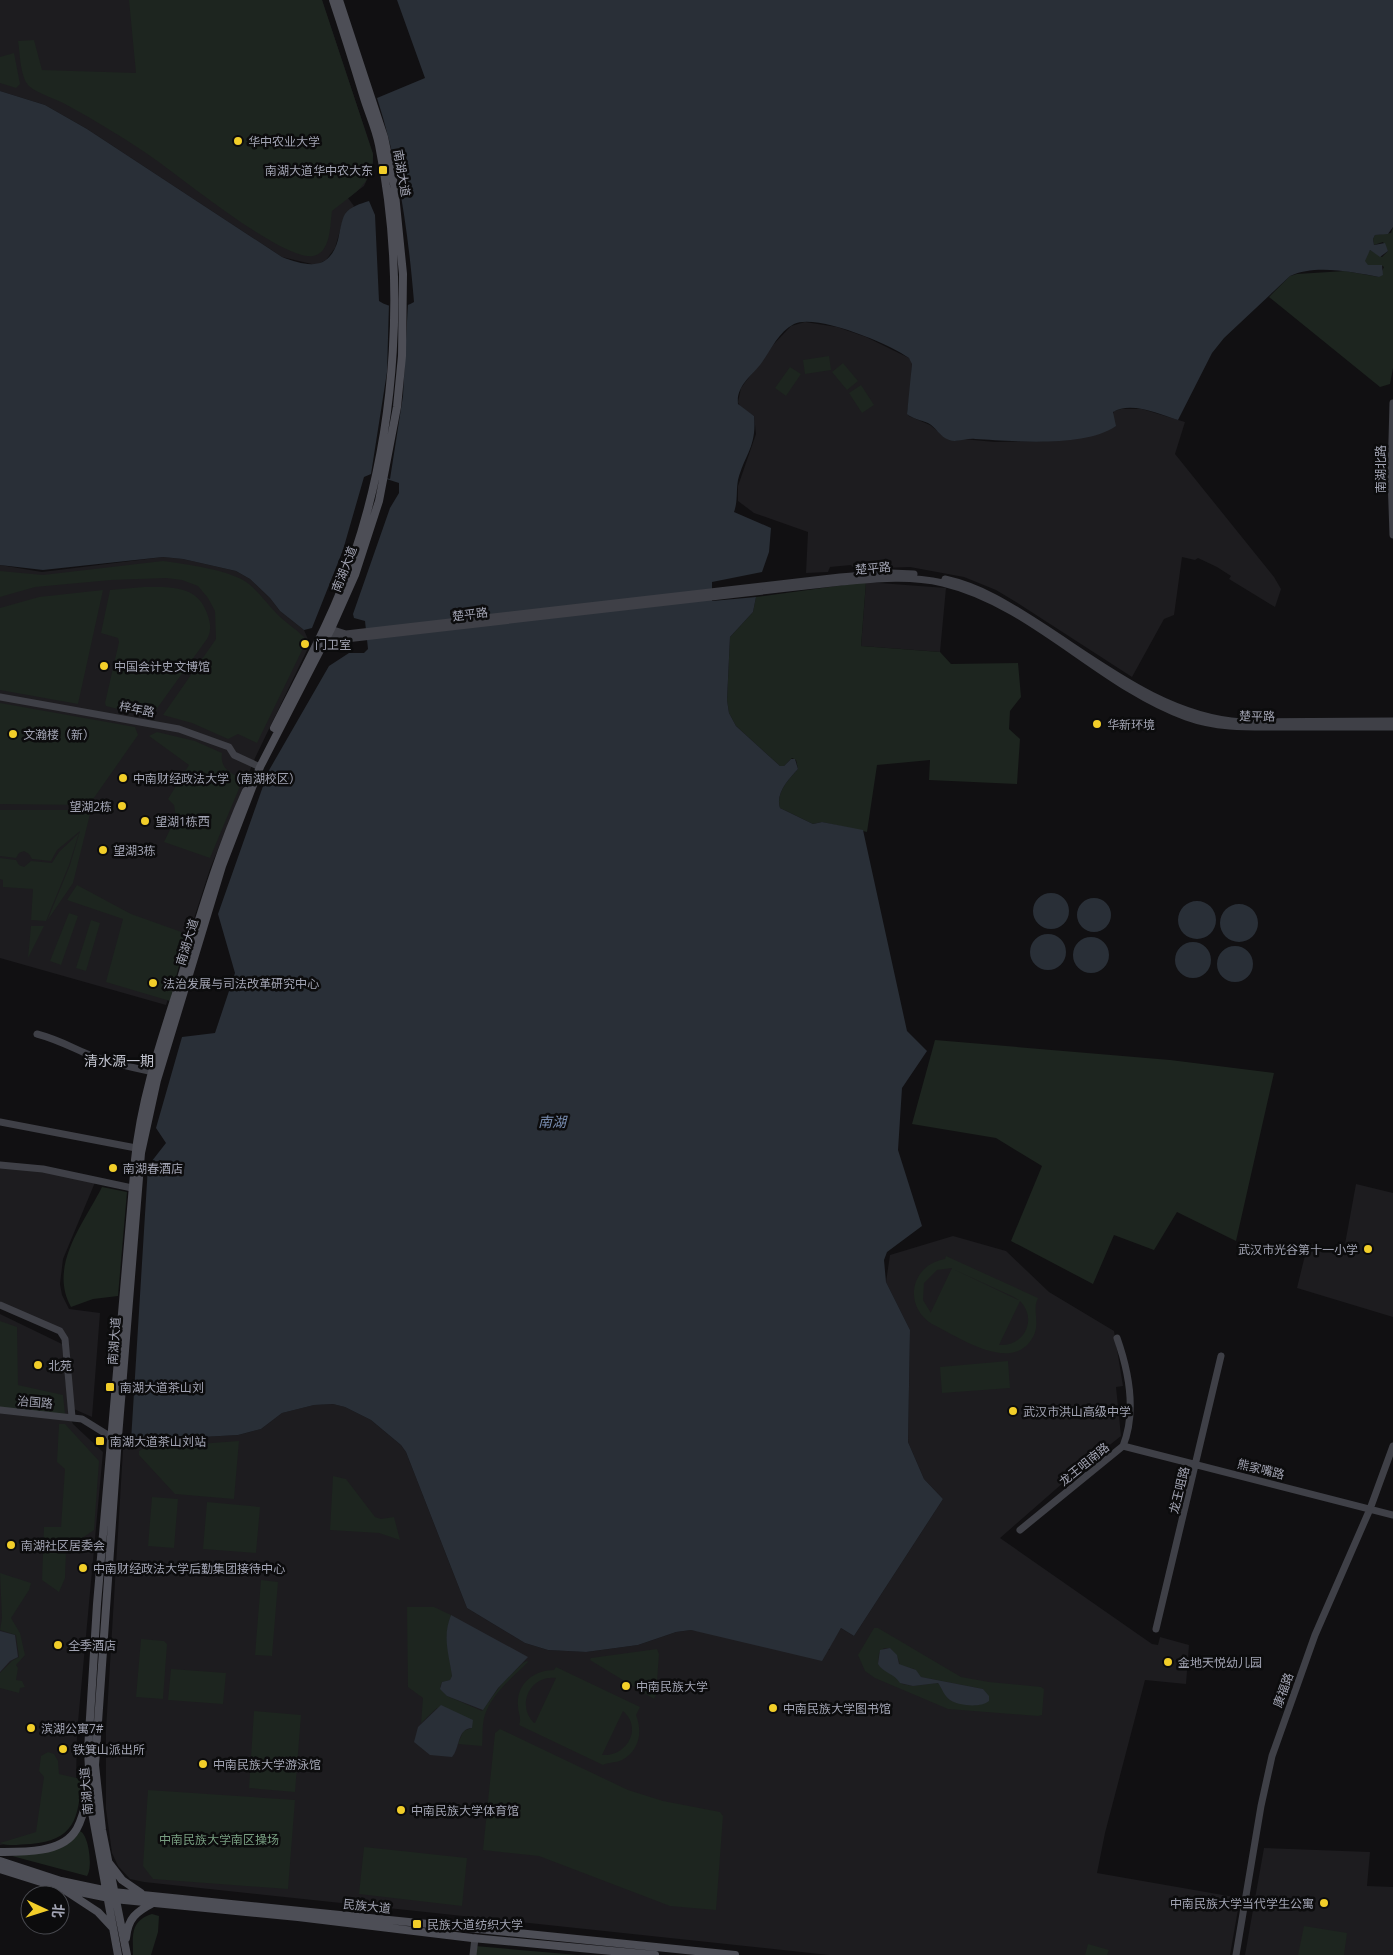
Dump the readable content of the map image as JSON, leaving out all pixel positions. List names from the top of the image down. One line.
{"streets":{"main road":["南湖大道","南湖北路","楚平路","梓年路","治国路","龙王咀南路","熊家嘴路","龙王咀路","康福路","民族大道"]},"crossings":[["南湖大道","楚平路"],["南湖大道","梓年路"],["南湖大道","治国路"],["南湖大道","民族大道"],["龙王咀南路","熊家嘴路"],["熊家嘴路","龙王咀路"],["熊家嘴路","康福路"]],"districts":["清水源一期"],"water":["南湖"],"parks":["中南民族大学南区操场"],"places":{"other":["华中农业大学","门卫室","中国会计史文博馆","华新环境","文瀚楼（新）","中南财经政法大学（南湖校区）","望湖2栋","望湖1栋西","望湖3栋","法治发展与司法改革研究中心","南湖春酒店","武汉市光谷第十一小学","北苑","武汉市洪山高级中学","南湖社区居委会","中南财经政法大学后勤集团接待中心","全季酒店","金地天悦幼儿园","中南民族大学","中南民族大学图书馆","滨湖公寓7#","铁箕山派出所","中南民族大学游泳馆","中南民族大学体育馆","中南民族大学当代学生公寓"],"transit":["南湖大道华中农大东","南湖大道茶山刘","南湖大道茶山刘站","民族大道纺织大学"]},"north":"right"}
